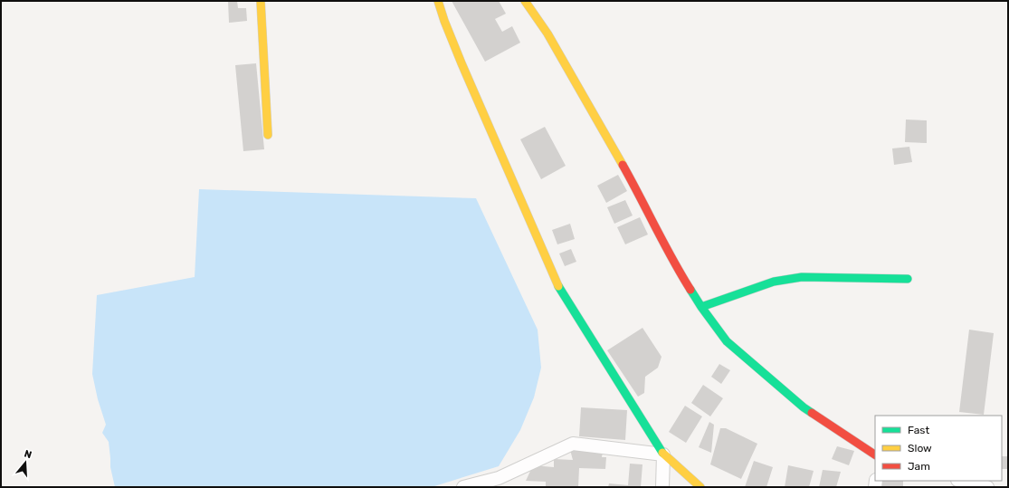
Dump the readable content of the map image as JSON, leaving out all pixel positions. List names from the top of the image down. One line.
{"legend":["Fast","Slow","Jam"],"north":"top"}
